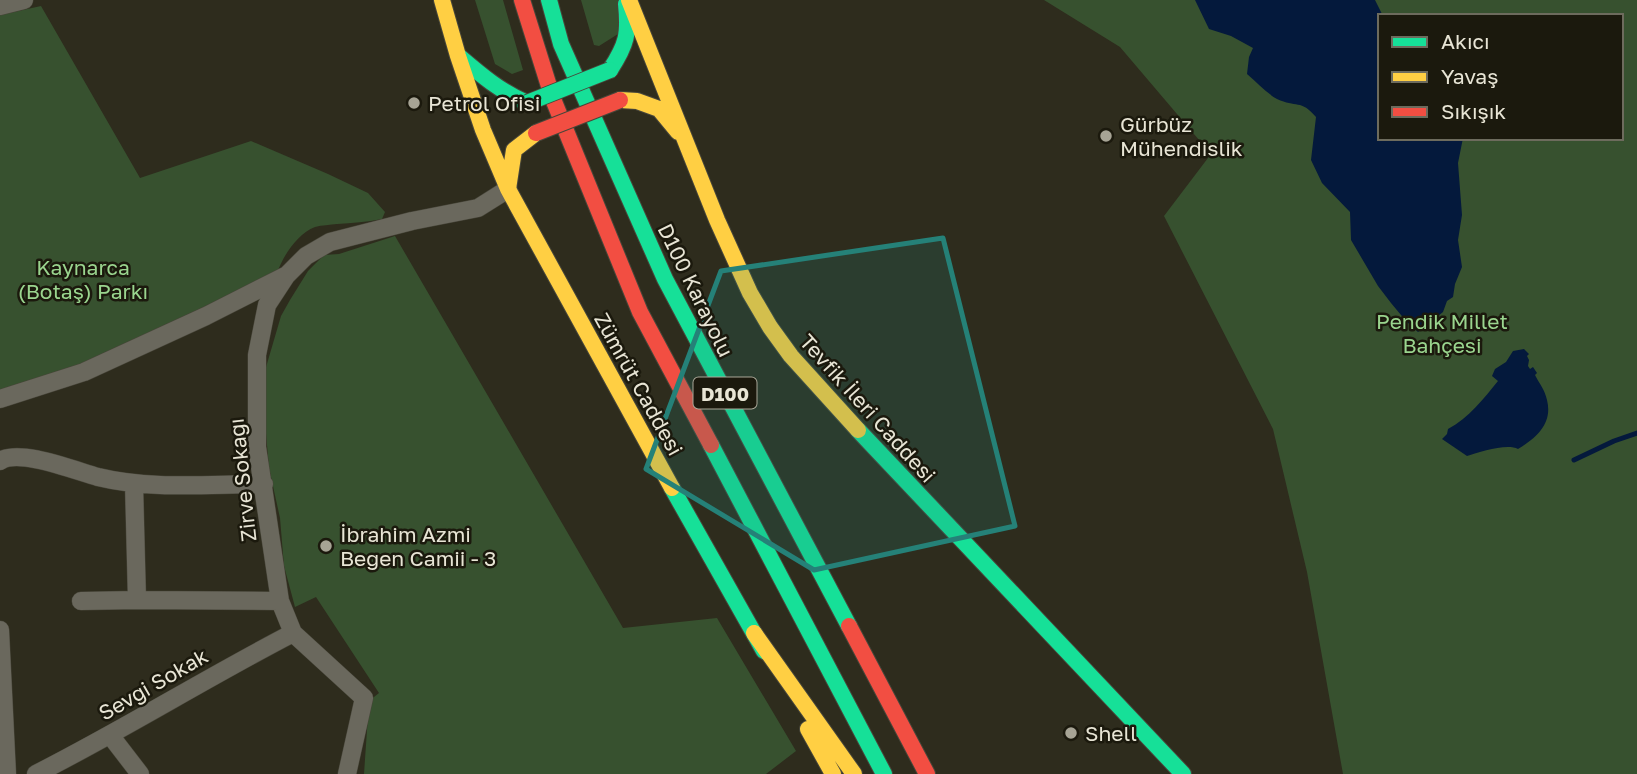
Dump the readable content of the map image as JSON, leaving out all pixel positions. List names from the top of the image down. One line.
{"streets":{"main road":["D100 Karayolu","Zümrüt Caddesi","D100","Tevfik İleri Caddesi"],"street":["Zirve Sokağı","Sevgi Sokak"]},"crossings":[["Zümrüt Caddesi","Zirve Sokağı"],["Zirve Sokağı","Sevgi Sokak"]],"parks":["Kaynarca (Botaş) Parkı","Pendik Millet Bahçesi"],"places":["Petrol Ofisi","Gürbüz Mühendislik","İbrahim Azmi Beğen Camii - 3","Shell"],"legend":["Akıcı","Yavaş","Sıkışık"]}
